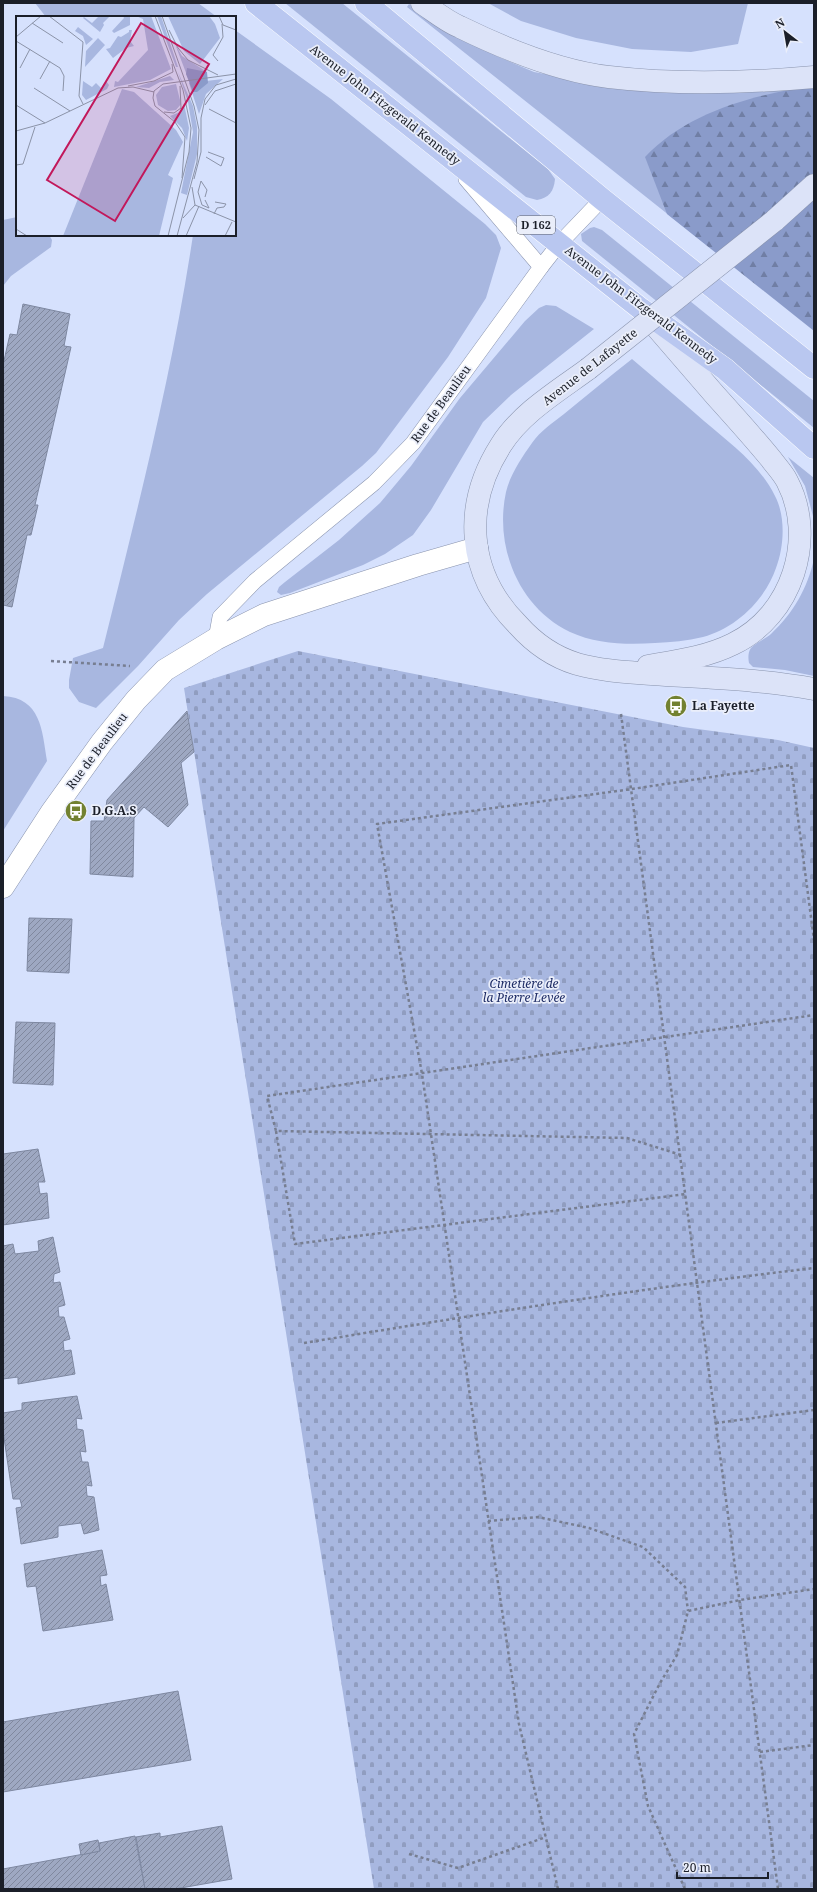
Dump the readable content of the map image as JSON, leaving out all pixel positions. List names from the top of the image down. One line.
{"streets":{"main road":["Avenue John Fitzgerald Kennedy","D 162"],"street":["Avenue de Lafayette","Rue de Beaulieu"]},"crossings":[["Avenue John Fitzgerald Kennedy","Rue de Beaulieu"],["Avenue de Lafayette","Rue de Beaulieu"]],"parks":["Cimetière de la Pierre Levée"],"places":{"bus stop":["La Fayette","D.G.A.S"]},"scale_bar":"20 m","north":"top left"}
